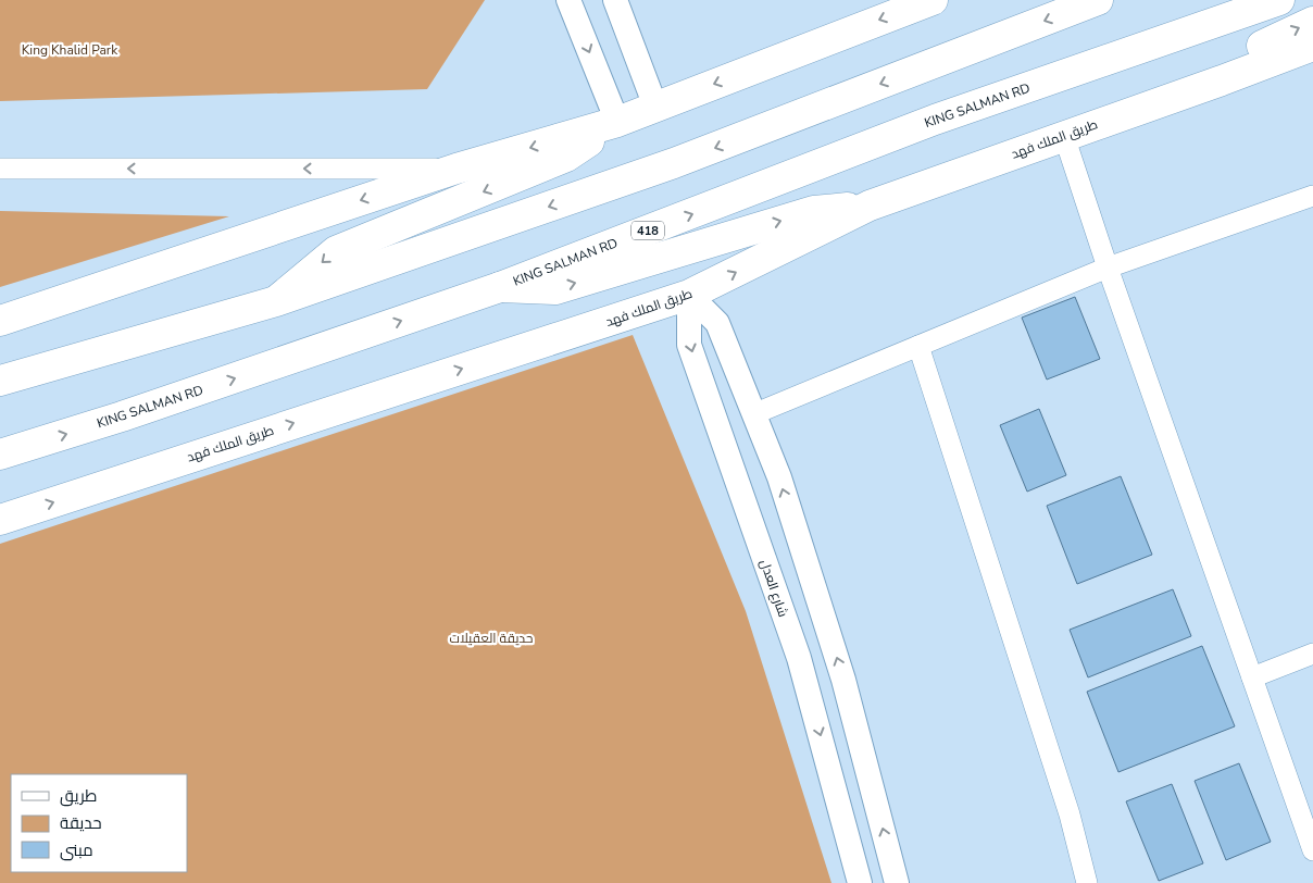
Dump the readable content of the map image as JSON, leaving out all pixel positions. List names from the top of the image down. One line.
{"streets":{"main road":["KING SALMAN RD","طريق الملك فهد","418"],"street":["شارع العدل"]},"crossings":[["طريق الملك فهد","شارع العدل"]],"parks":["King Khalid Park","حديقة العقيلات"],"legend":["طريق","حديقة","مبنى"]}
